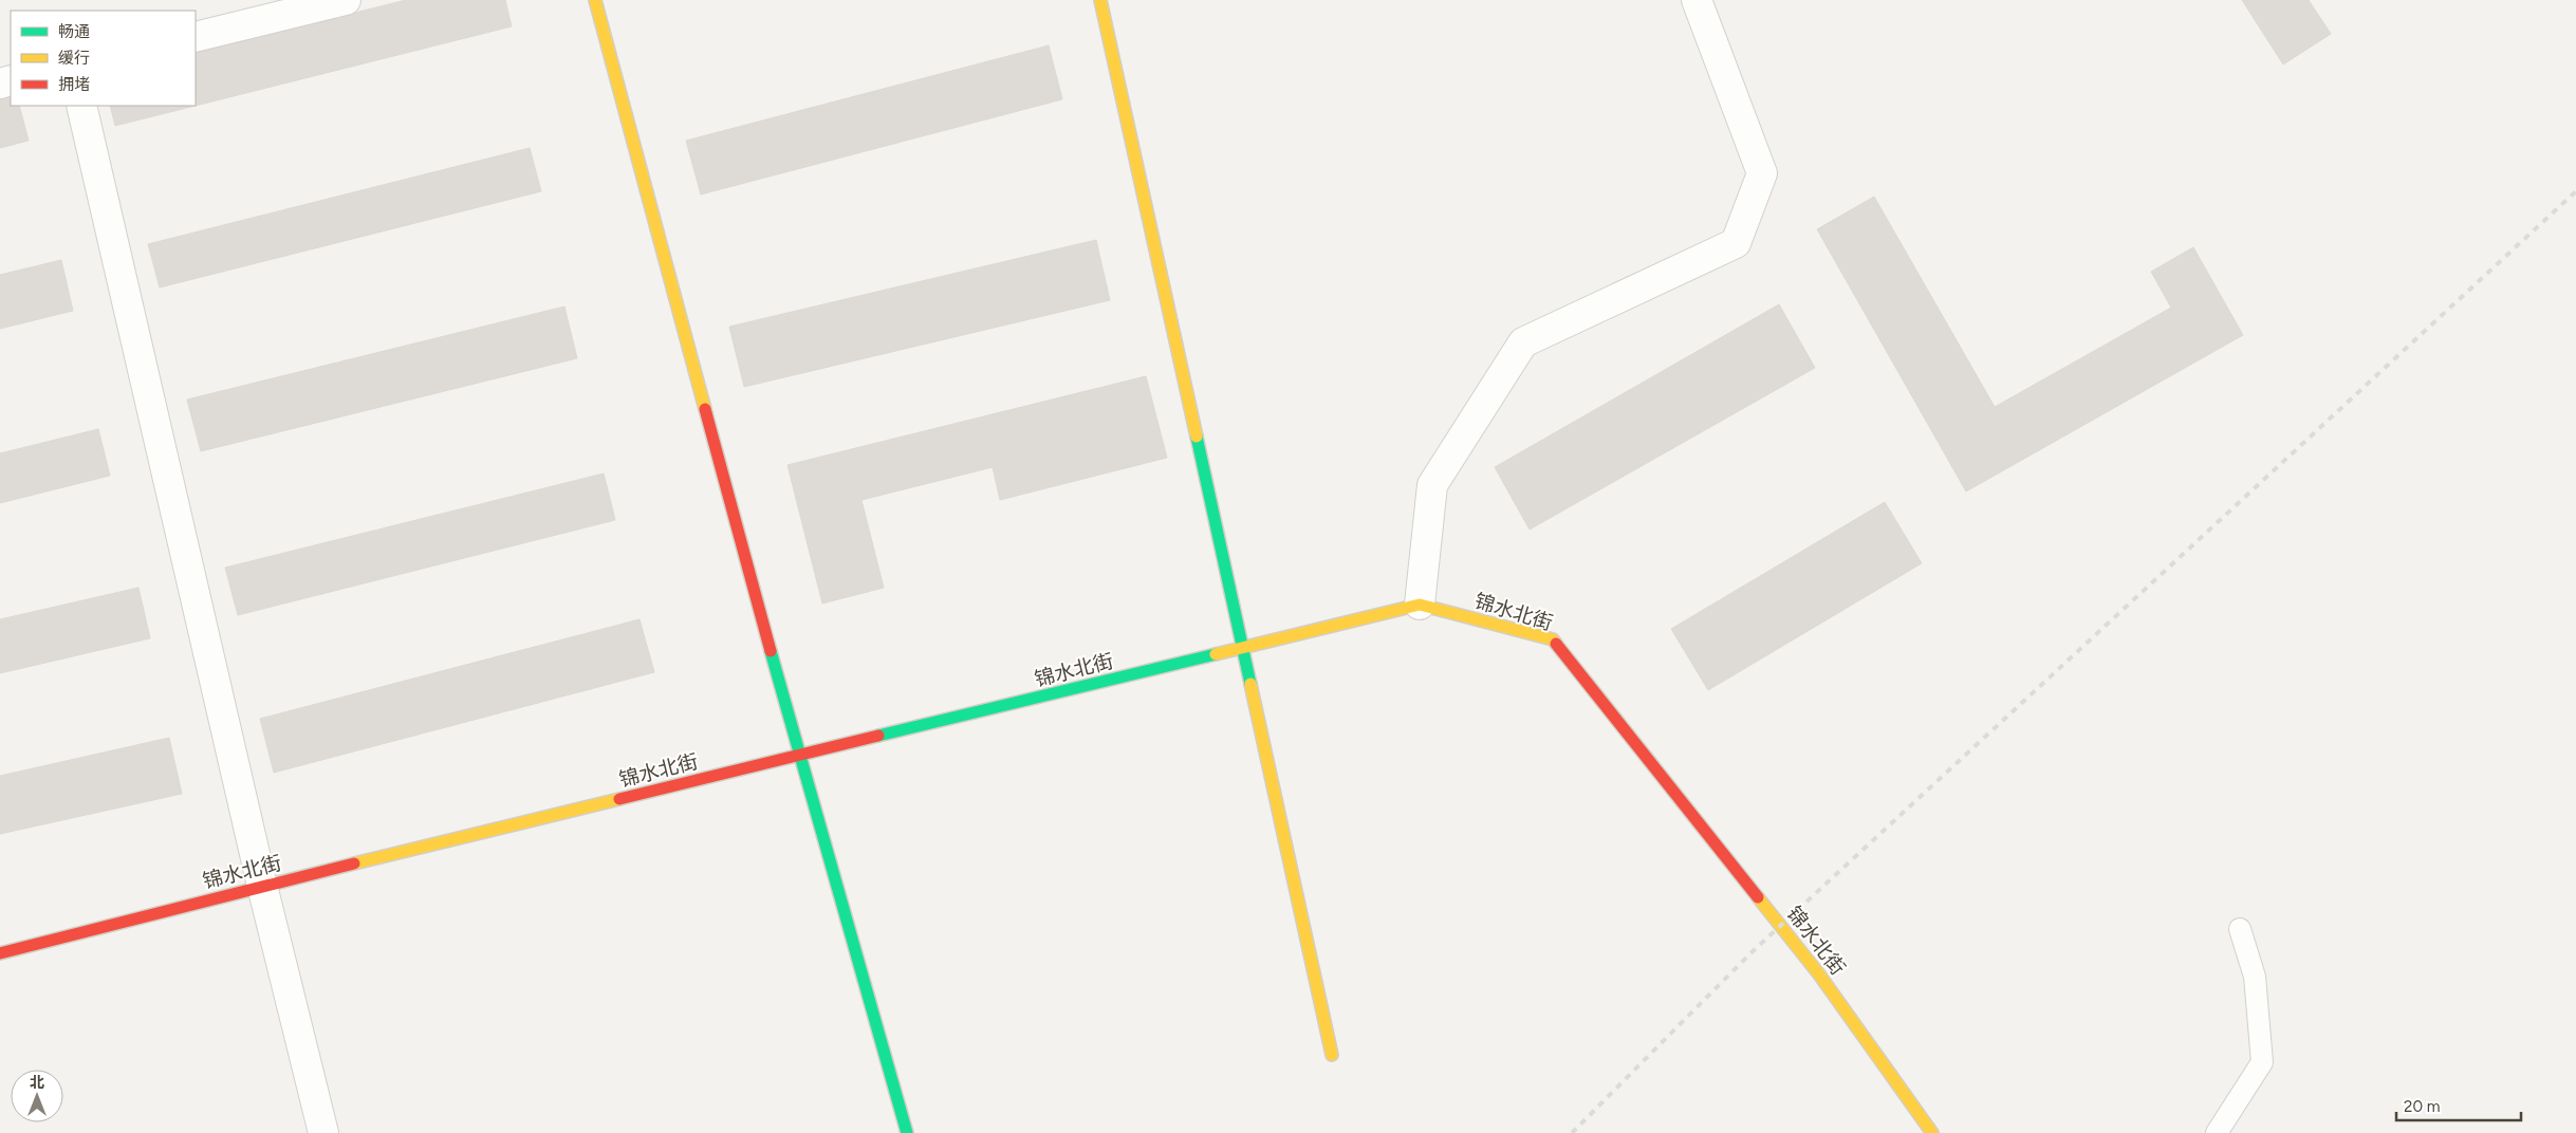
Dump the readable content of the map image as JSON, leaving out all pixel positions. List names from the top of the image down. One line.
{"streets":{"street":["锦水北街"]},"legend":["畅通","缓行","拥堵"],"scale_bar":"20 m","north":"top"}
